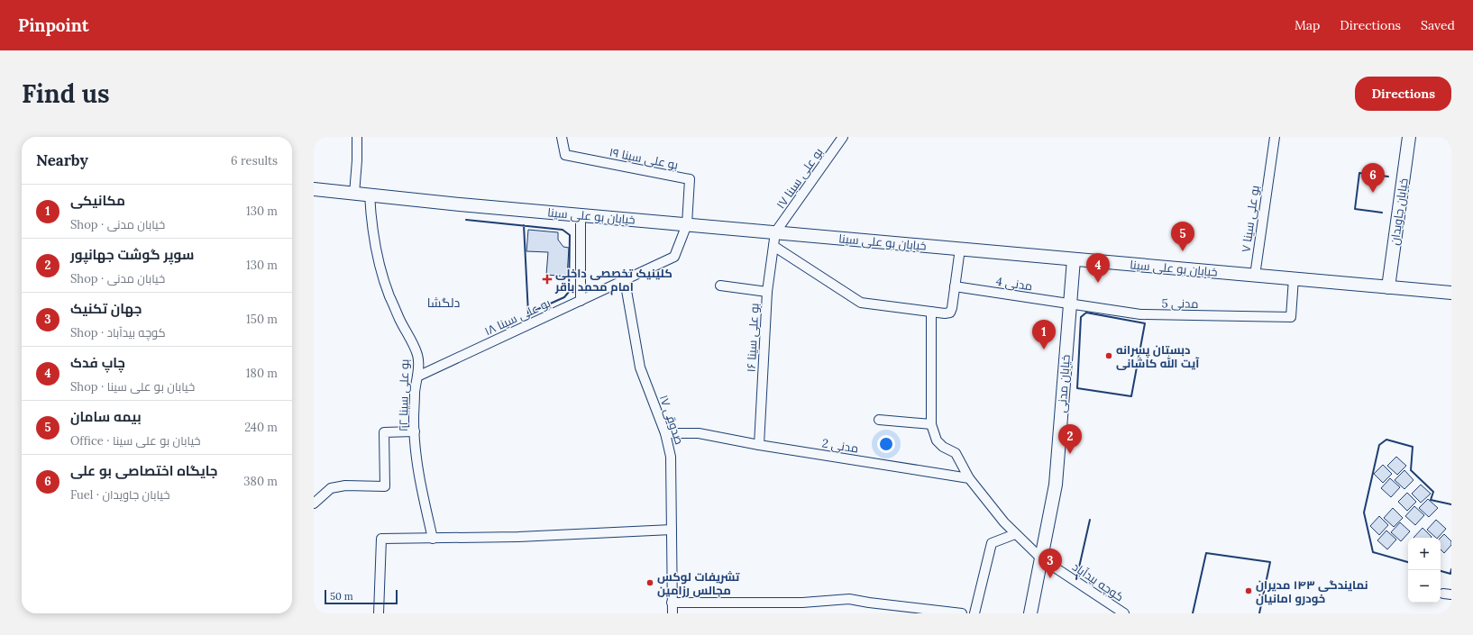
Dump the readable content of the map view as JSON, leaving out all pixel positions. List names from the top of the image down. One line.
{"streets":{"main road":["خیابان جاویدان","خیابان بو علی سینا","خیابان مدنی"],"street":["بو علی سینا ۱۹","بو علی سینا ۱۷","بو علی سینا ۷","مدنی 4","مدنی 5","بو علی سینا ۱۸","بو علی سینا ۱۶","بو علی سینا ۲۲","صدوقی ۱۷","مدنی 2","کوچه بیدآباد"]},"crossings":[["بو علی سینا ۱۹","خیابان بو علی سینا"],["بو علی سینا ۱۹","بو علی سینا ۱۸"],["بو علی سینا ۱۷","خیابان بو علی سینا"],["بو علی سینا ۱۷","بو علی سینا ۱۶"],["خیابان جاویدان","خیابان بو علی سینا"],["خیابان بو علی سینا","بو علی سینا ۷"],["خیابان بو علی سینا","مدنی 5"],["خیابان بو علی سینا","بو علی سینا ۱۸"],["خیابان بو علی سینا","بو علی سینا ۱۶"],["خیابان بو علی سینا","خیابان مدنی"],["خیابان بو علی سینا","بو علی سینا ۲۲"],["مدنی 4","مدنی 5"],["مدنی 4","خیابان مدنی"],["مدنی 5","خیابان مدنی"],["بو علی سینا ۱۸","بو علی سینا ۲۲"],["بو علی سینا ۱۸","صدوقی ۱۷"],["بو علی سینا ۱۶","مدنی 2"],["خیابان مدنی","کوچه بیدآباد"],["صدوقی ۱۷","مدنی 2"]],"districts":["دلگشا"],"places":{"health":["کلینیک تخصصی داخلی امام محمد باقر"],"other":["دبستان پسرانه آیت الله کاشانی","تشریفات لوکس مجالس رزامین","نمایندگی ۱۴۳ مدیران خودرو امانیان"]},"scale_bar":"50 m","page":{"header":"Pinpoint","nav":["Map","Directions","Saved"],"buttons":"Directions","title":"Find us","heading":["Nearby","6 results"],"pins":["6","5","4","1","2","3"],"list":[{"mark":"1","name":"مکانیکی","note":"Shop · خیابان مدنی","value":"130 m"},{"mark":"2","name":"سوپر گوشت جهانپور","note":"Shop · خیابان مدنی","value":"130 m"},{"mark":"3","name":"جهان تکنیک","note":"Shop · کوچه بیدآباد","value":"150 m"},{"mark":"4","name":"چاپ فدک","note":"Shop · خیابان بو علی سینا","value":"180 m"},{"mark":"5","name":"بیمه سامان","note":"Office · خیابان بو علی سینا","value":"240 m"},{"mark":"6","name":"جایگاه اختصاصی بو علی","note":"Fuel · خیابان جاویدان","value":"380 m"}],"map_buttons":["+","−"],"scale":"50 m"}}
